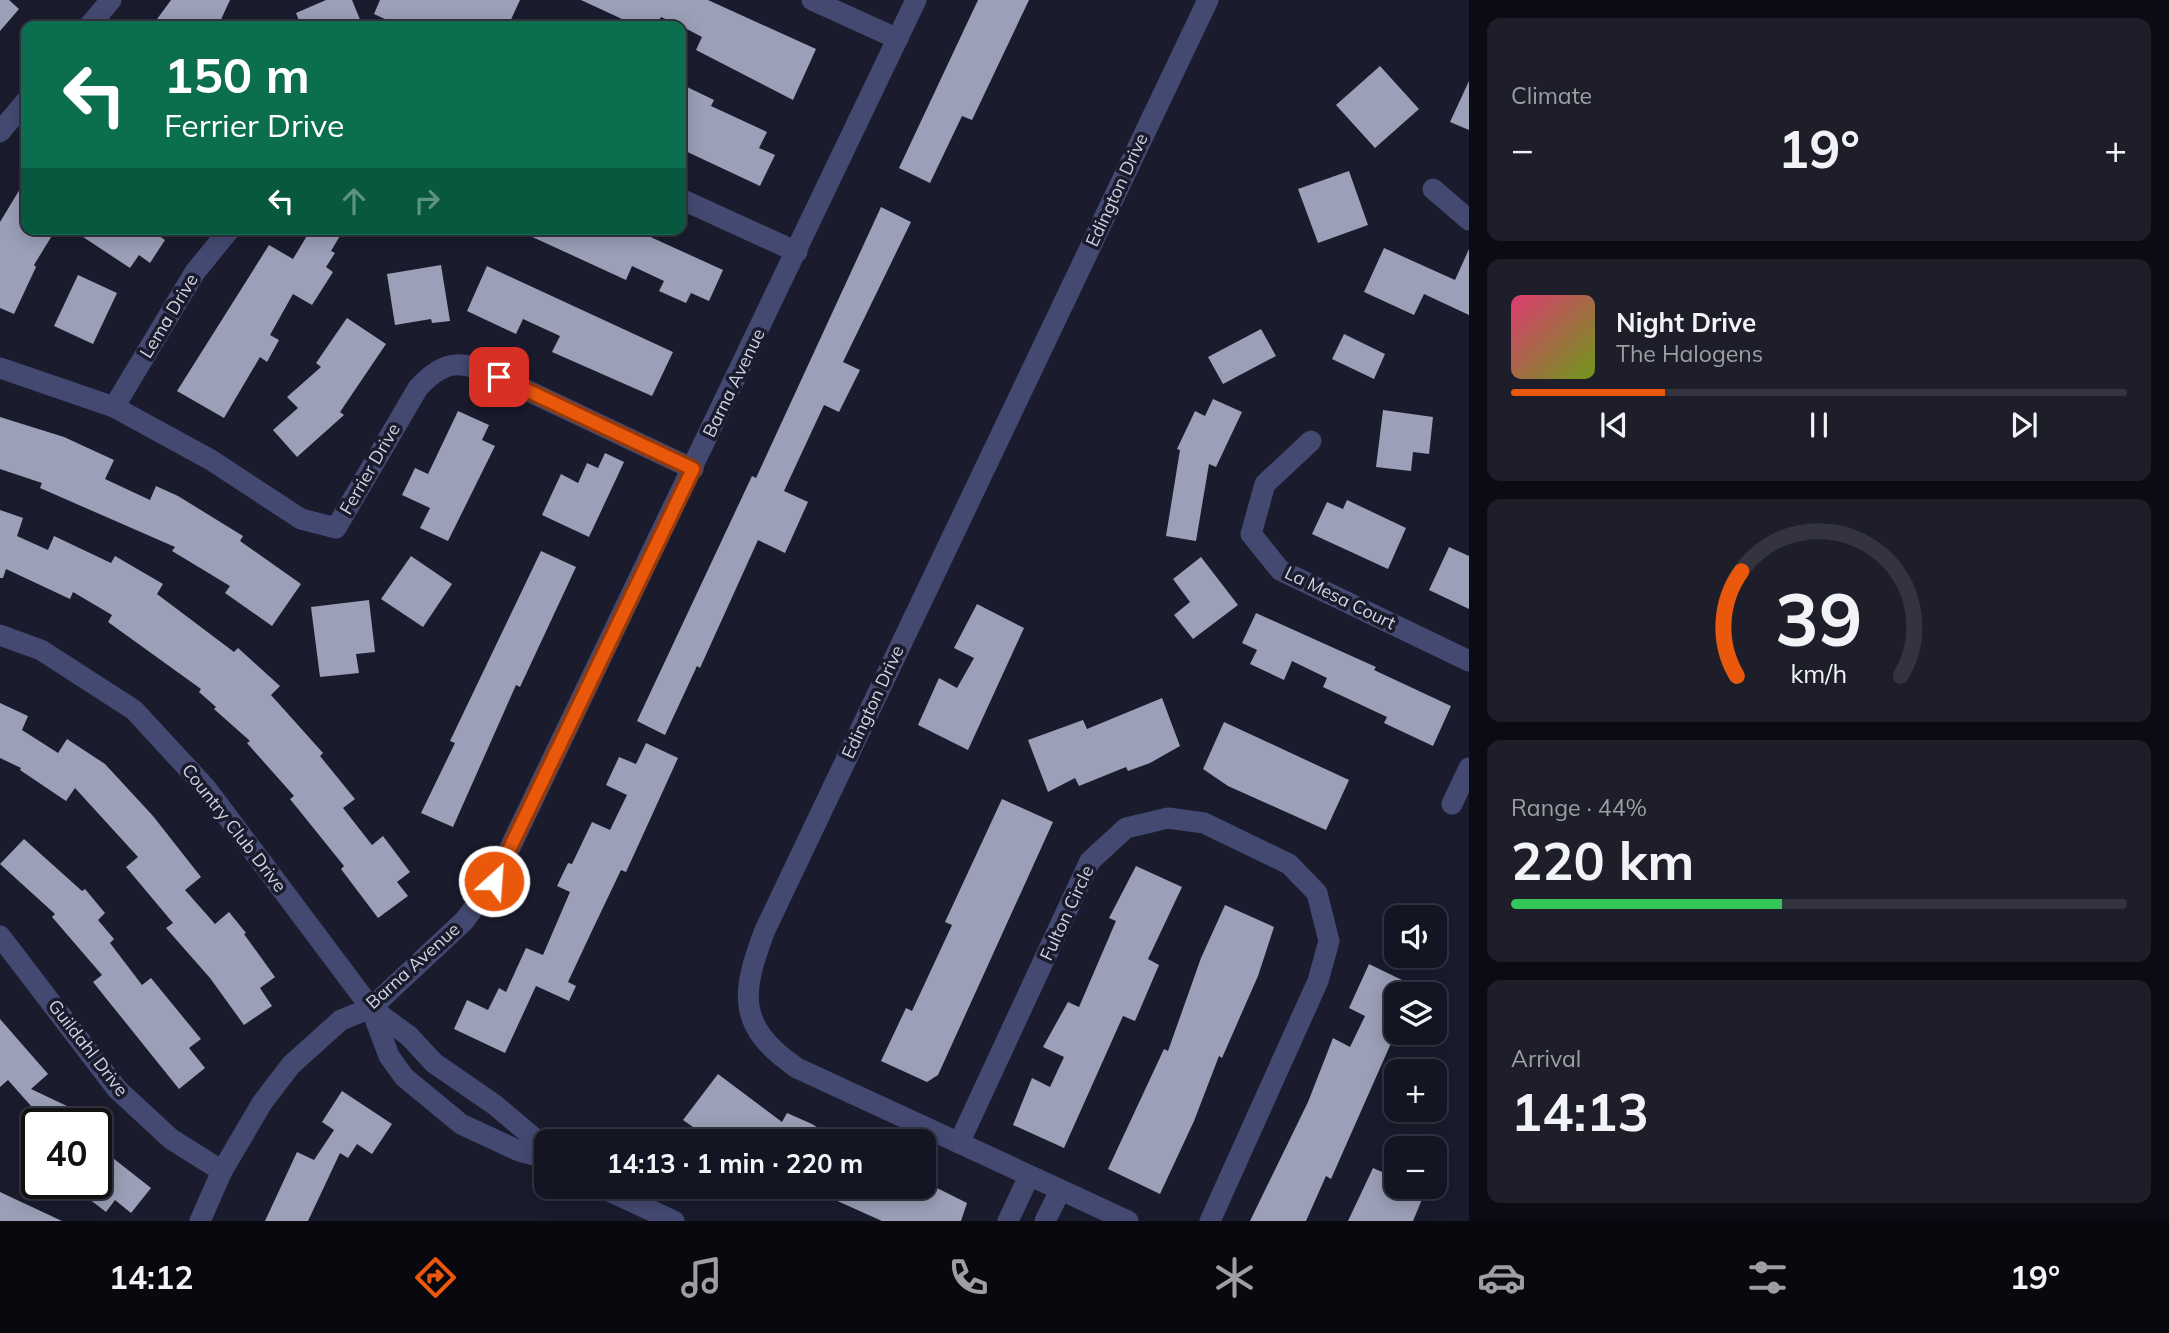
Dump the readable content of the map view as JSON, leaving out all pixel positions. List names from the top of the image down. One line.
{"streets":{"street":["Edington Drive","Lema Drive","Barna Avenue","Ferrier Drive","La Mesa Court","Country Club Drive","Fulton Circle","Guildahl Drive"]},"crossings":[["Edington Drive","Fulton Circle"],["Lema Drive","Ferrier Drive"],["Barna Avenue","Ferrier Drive"],["Barna Avenue","Country Club Drive"],["Barna Avenue","Guildahl Drive"]],"page":{"tile":["Climate",["Range · 44%","220 km"],["Arrival","14:13"]],"turn":["150 m","Ferrier Drive"],"heat":["−","19°","+"],"song":["Night Drive","The Halogens"],"map_buttons":["+","−"],"limit":"40","trip":"14:13 · 1 min · 220 m","tabs":["14:12","19°"],"gauge":["39","km/h"]}}
